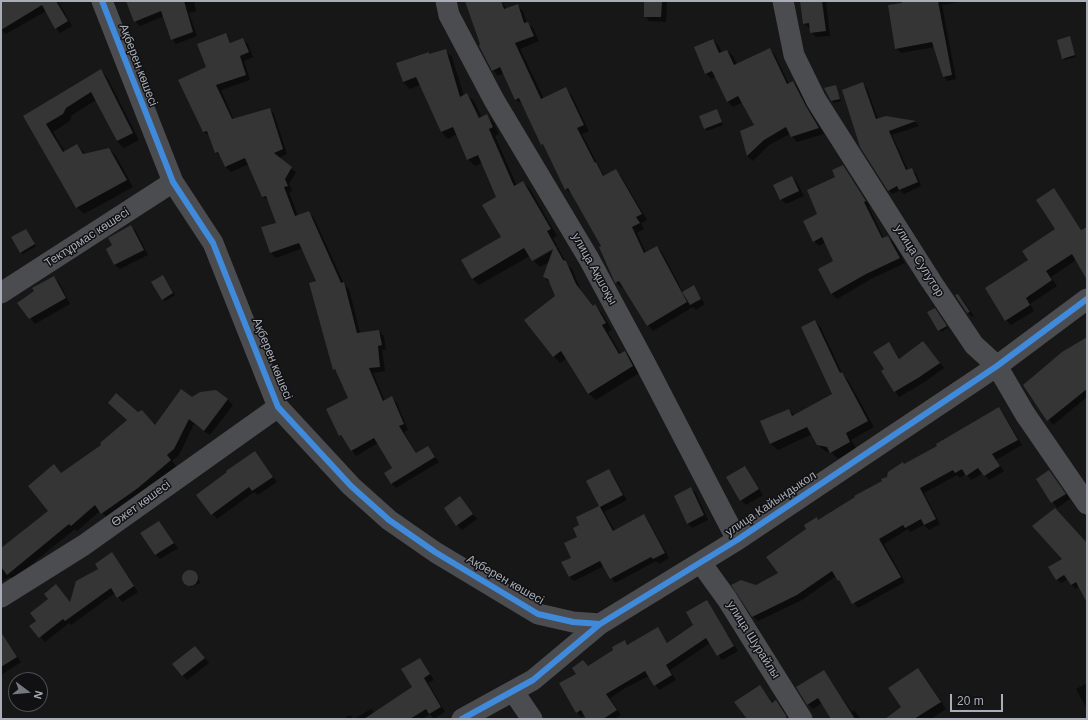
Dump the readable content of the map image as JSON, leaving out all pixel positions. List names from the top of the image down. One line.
{"streets":{"street":["Ақберен көшесі","Тектұрмас көшесі","улица Сулутор","улица Ақшоқы","Өжет көшесі","улица Кайындыкол","улица Шурайлы"]},"crossings":[["Ақберен көшесі","Тектұрмас көшесі"],["Ақберен көшесі","Өжет көшесі"],["Ақберен көшесі","улица Кайындыкол"],["улица Сулутор","улица Кайындыкол"],["улица Ақшоқы","улица Кайындыкол"],["улица Кайындыкол","улица Шурайлы"]],"scale_bar":"20 m","north":"right"}
